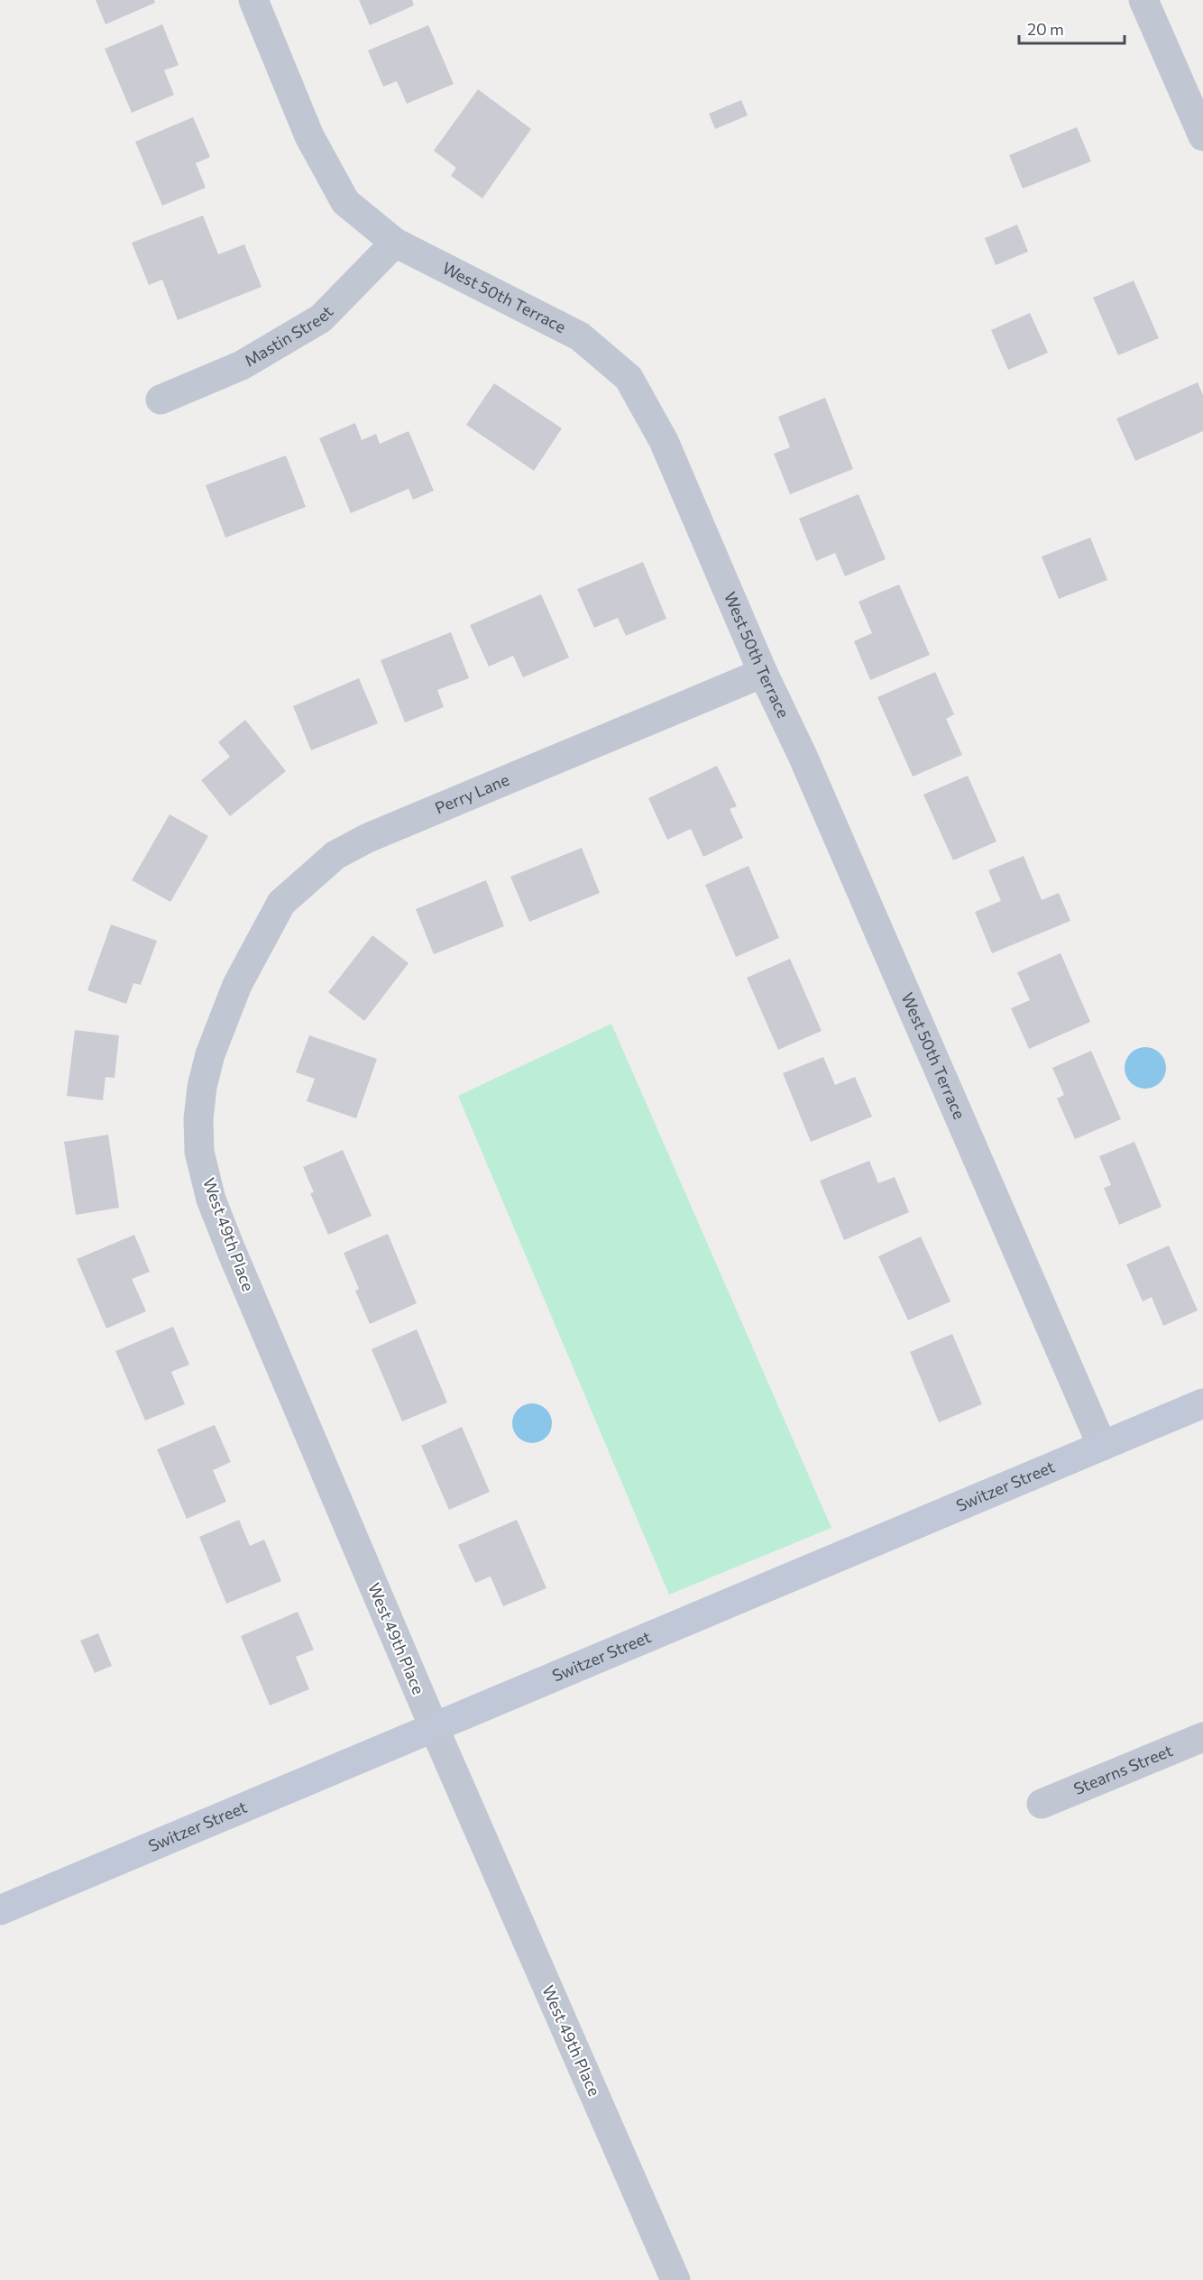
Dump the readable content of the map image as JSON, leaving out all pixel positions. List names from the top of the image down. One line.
{"streets":{"street":["West 50th Terrace","Mastin Street","Perry Lane","West 49th Place","Switzer Street","Stearns Street"]},"crossings":[["West 50th Terrace","Mastin Street"],["West 50th Terrace","Perry Lane"],["West 50th Terrace","Switzer Street"],["Perry Lane","West 49th Place"],["West 49th Place","Switzer Street"]],"scale_bar":"20 m"}
